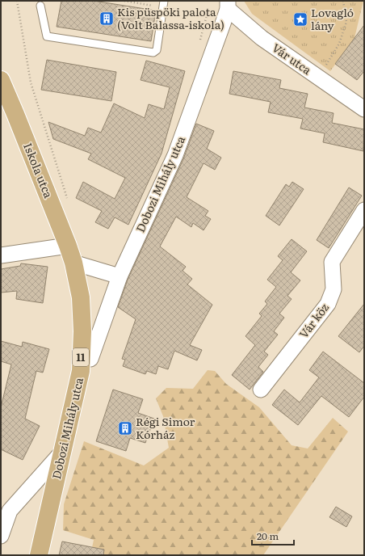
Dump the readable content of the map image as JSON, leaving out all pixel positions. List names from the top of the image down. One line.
{"streets":{"main road":["Iskola utca","Dobozi Mihály utca","11"],"street":["Vár utca","Vár köz"]},"crossings":[["Vár utca","Dobozi Mihály utca"],["Iskola utca","Dobozi Mihály utca"]],"places":{"building":["Kis püspöki palota (Volt Balassa-iskola)","Régi Simor Kórház"],"place":["Lovagló lány"]},"scale_bar":"20 m"}
